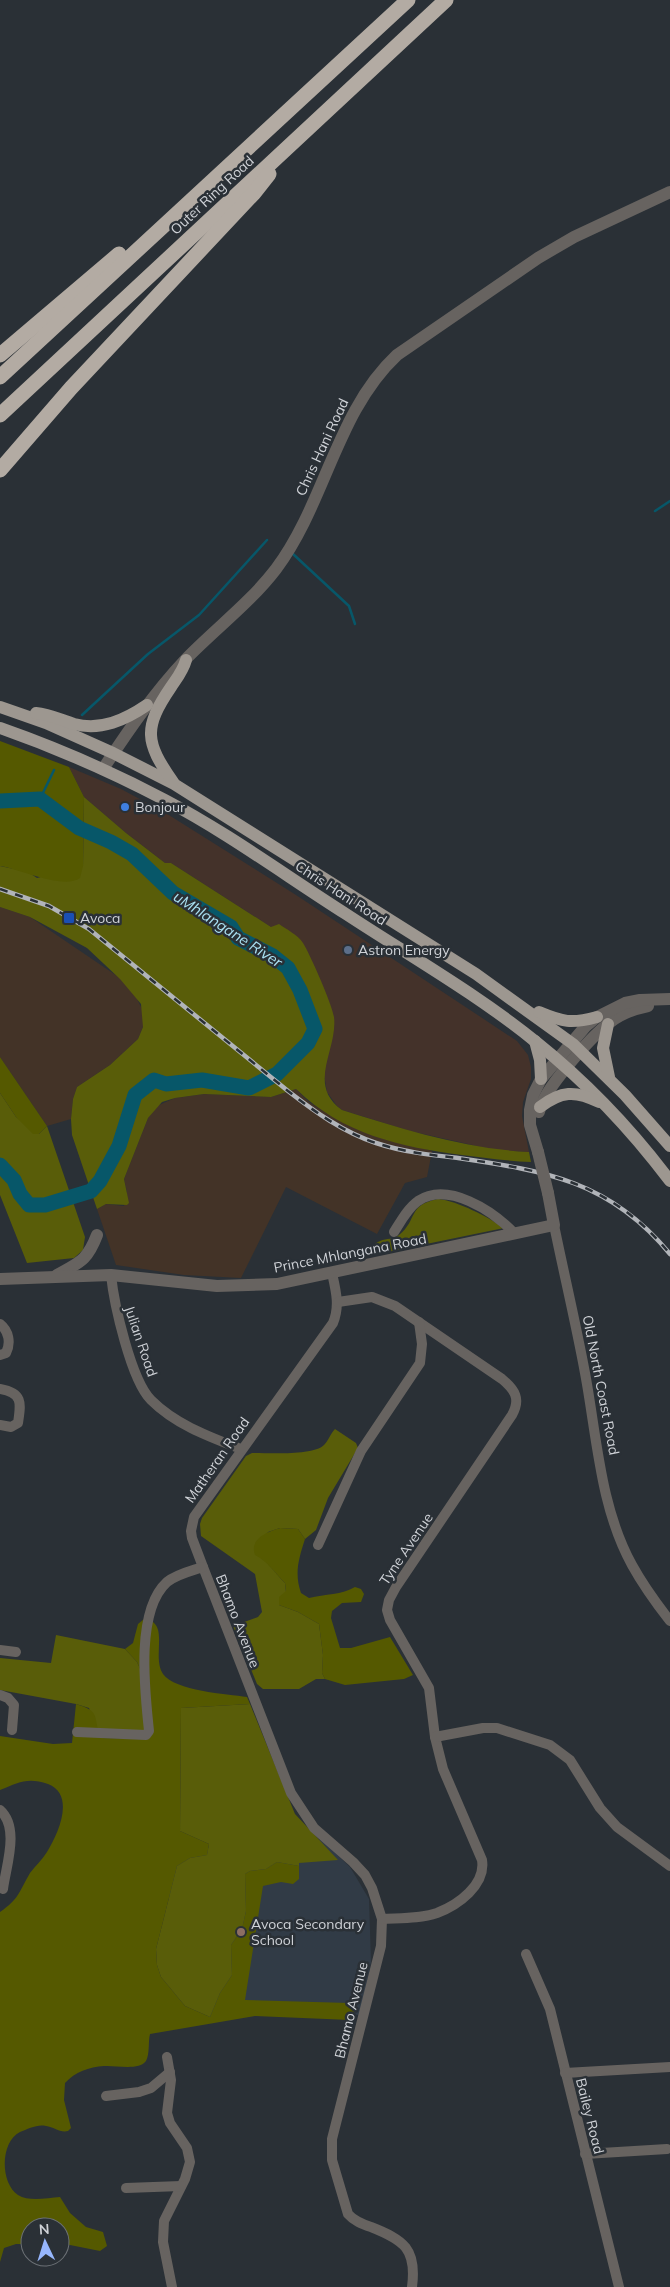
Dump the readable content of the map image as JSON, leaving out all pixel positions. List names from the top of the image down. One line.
{"streets":{"highway":["Outer Ring Road"],"main road":["Chris Hani Road"],"street":["Prince Mhlangana Road","Julian Road","Old North Coast Road","Matheran Road","Tyne Avenue","Bhamo Avenue","Bailey Road"]},"crossings":[["Chris Hani Road","Old North Coast Road"],["Prince Mhlangana Road","Julian Road"],["Prince Mhlangana Road","Old North Coast Road"],["Prince Mhlangana Road","Matheran Road"],["Julian Road","Matheran Road"],["Matheran Road","Tyne Avenue"],["Matheran Road","Bhamo Avenue"],["Tyne Avenue","Bhamo Avenue"]],"water":["uMhlangane River"],"places":{"other":["Bonjour","Astron Energy","Avoca Secondary School"],"transit":["Avoca"]},"north":"top"}
